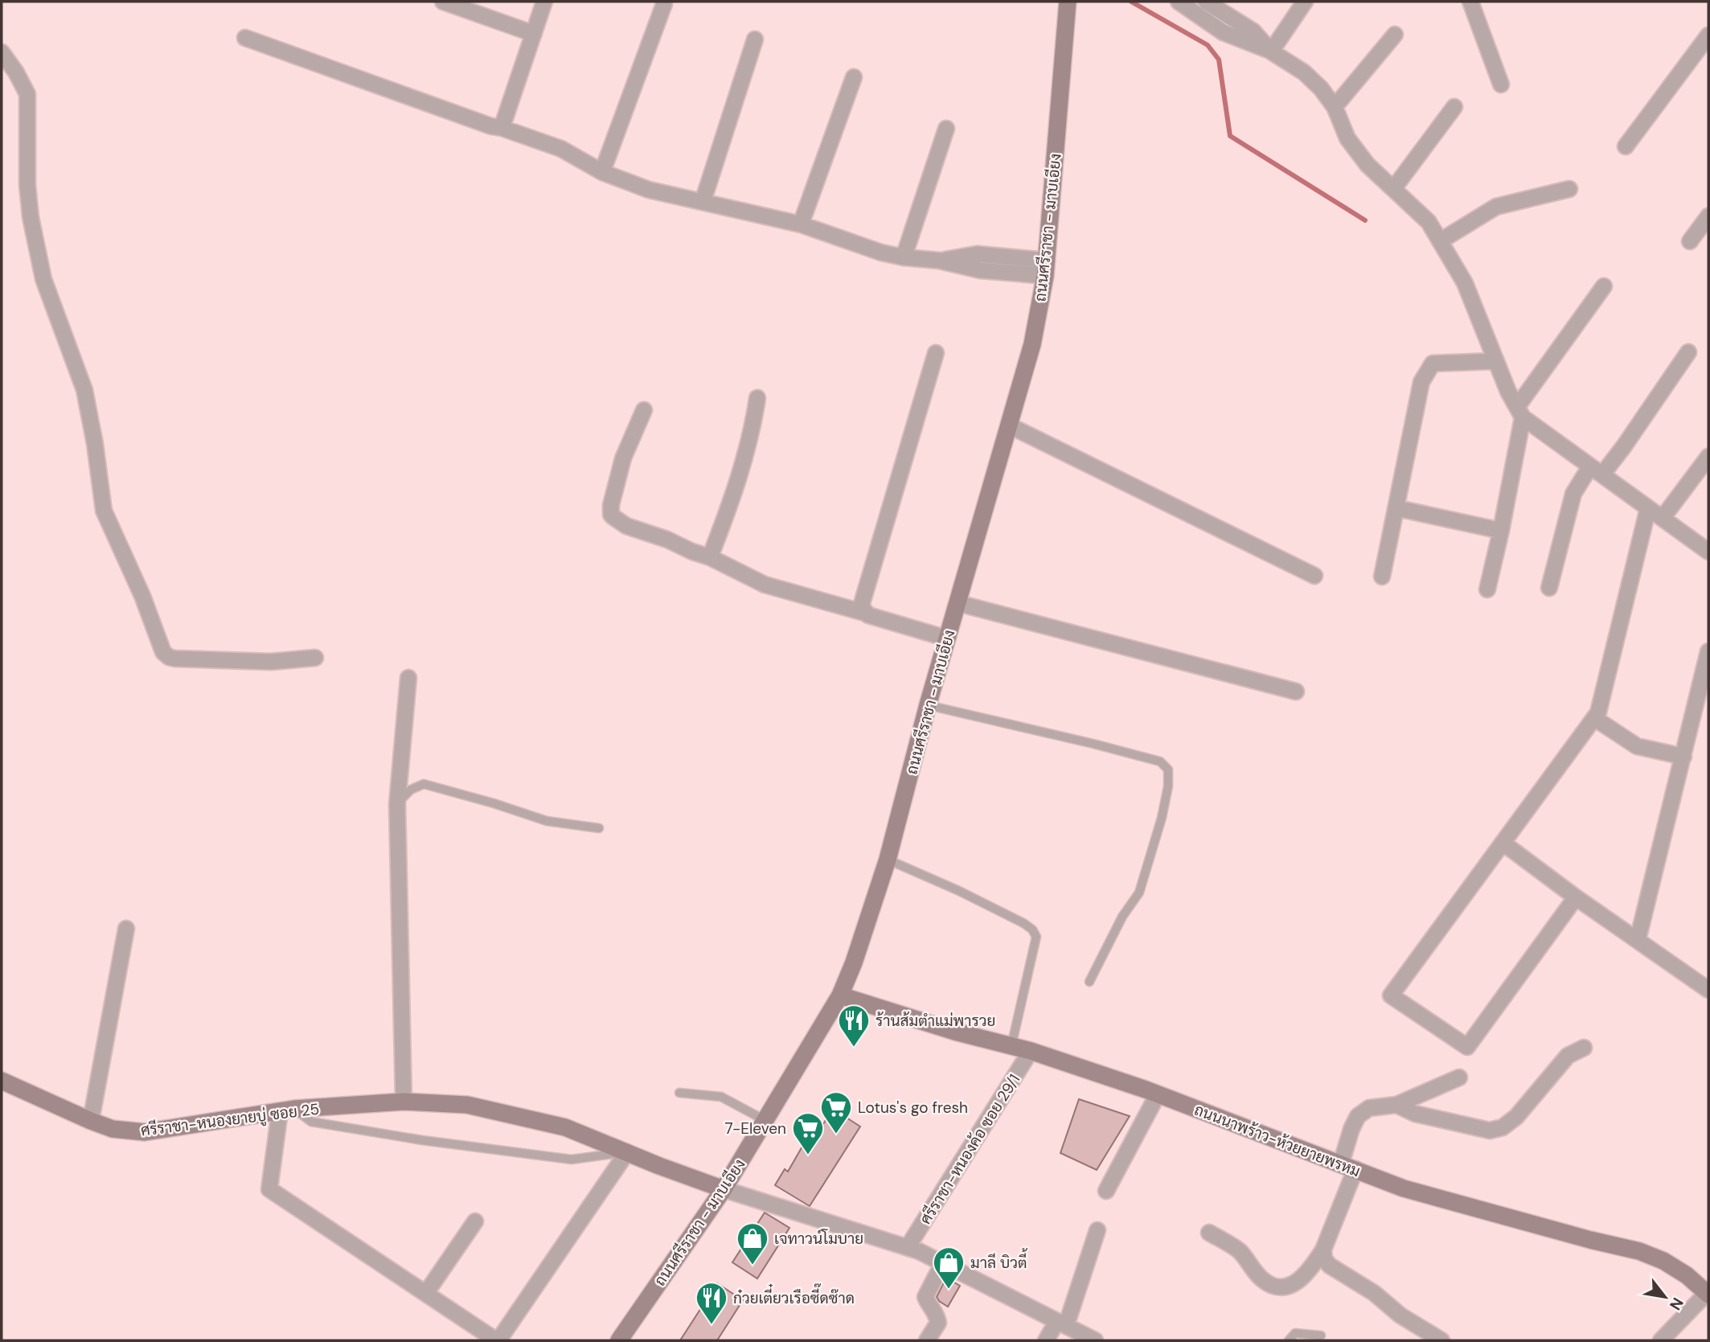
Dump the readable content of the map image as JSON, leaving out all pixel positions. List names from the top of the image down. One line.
{"streets":{"street":["ถนนศรีราชา - มาบเอียง","ศรีราชา-หนองยายบู่ ซอย 25","ถนนนาพร้าว-ห้วยยายพรหม","ศรีราชา-หนองค้อ ซอย 29/1"]},"crossings":[["ถนนศรีราชา - มาบเอียง","ศรีราชา-หนองยายบู่ ซอย 25"],["ถนนศรีราชา - มาบเอียง","ถนนนาพร้าว-ห้วยยายพรหม"],["ถนนนาพร้าว-ห้วยยายพรหม","ศรีราชา-หนองค้อ ซอย 29/1"]],"places":{"restaurant":["ร้านส้มตำแม่พารวย","ก๋วยเตี๋ยวเรือซี๊ดซ๊าด"],"supermarket":["Lotus's go fresh","7-Eleven"],"shop":["เจทาวน์โมบาย","มาลี บิวตี้"]},"north":"bottom right"}
